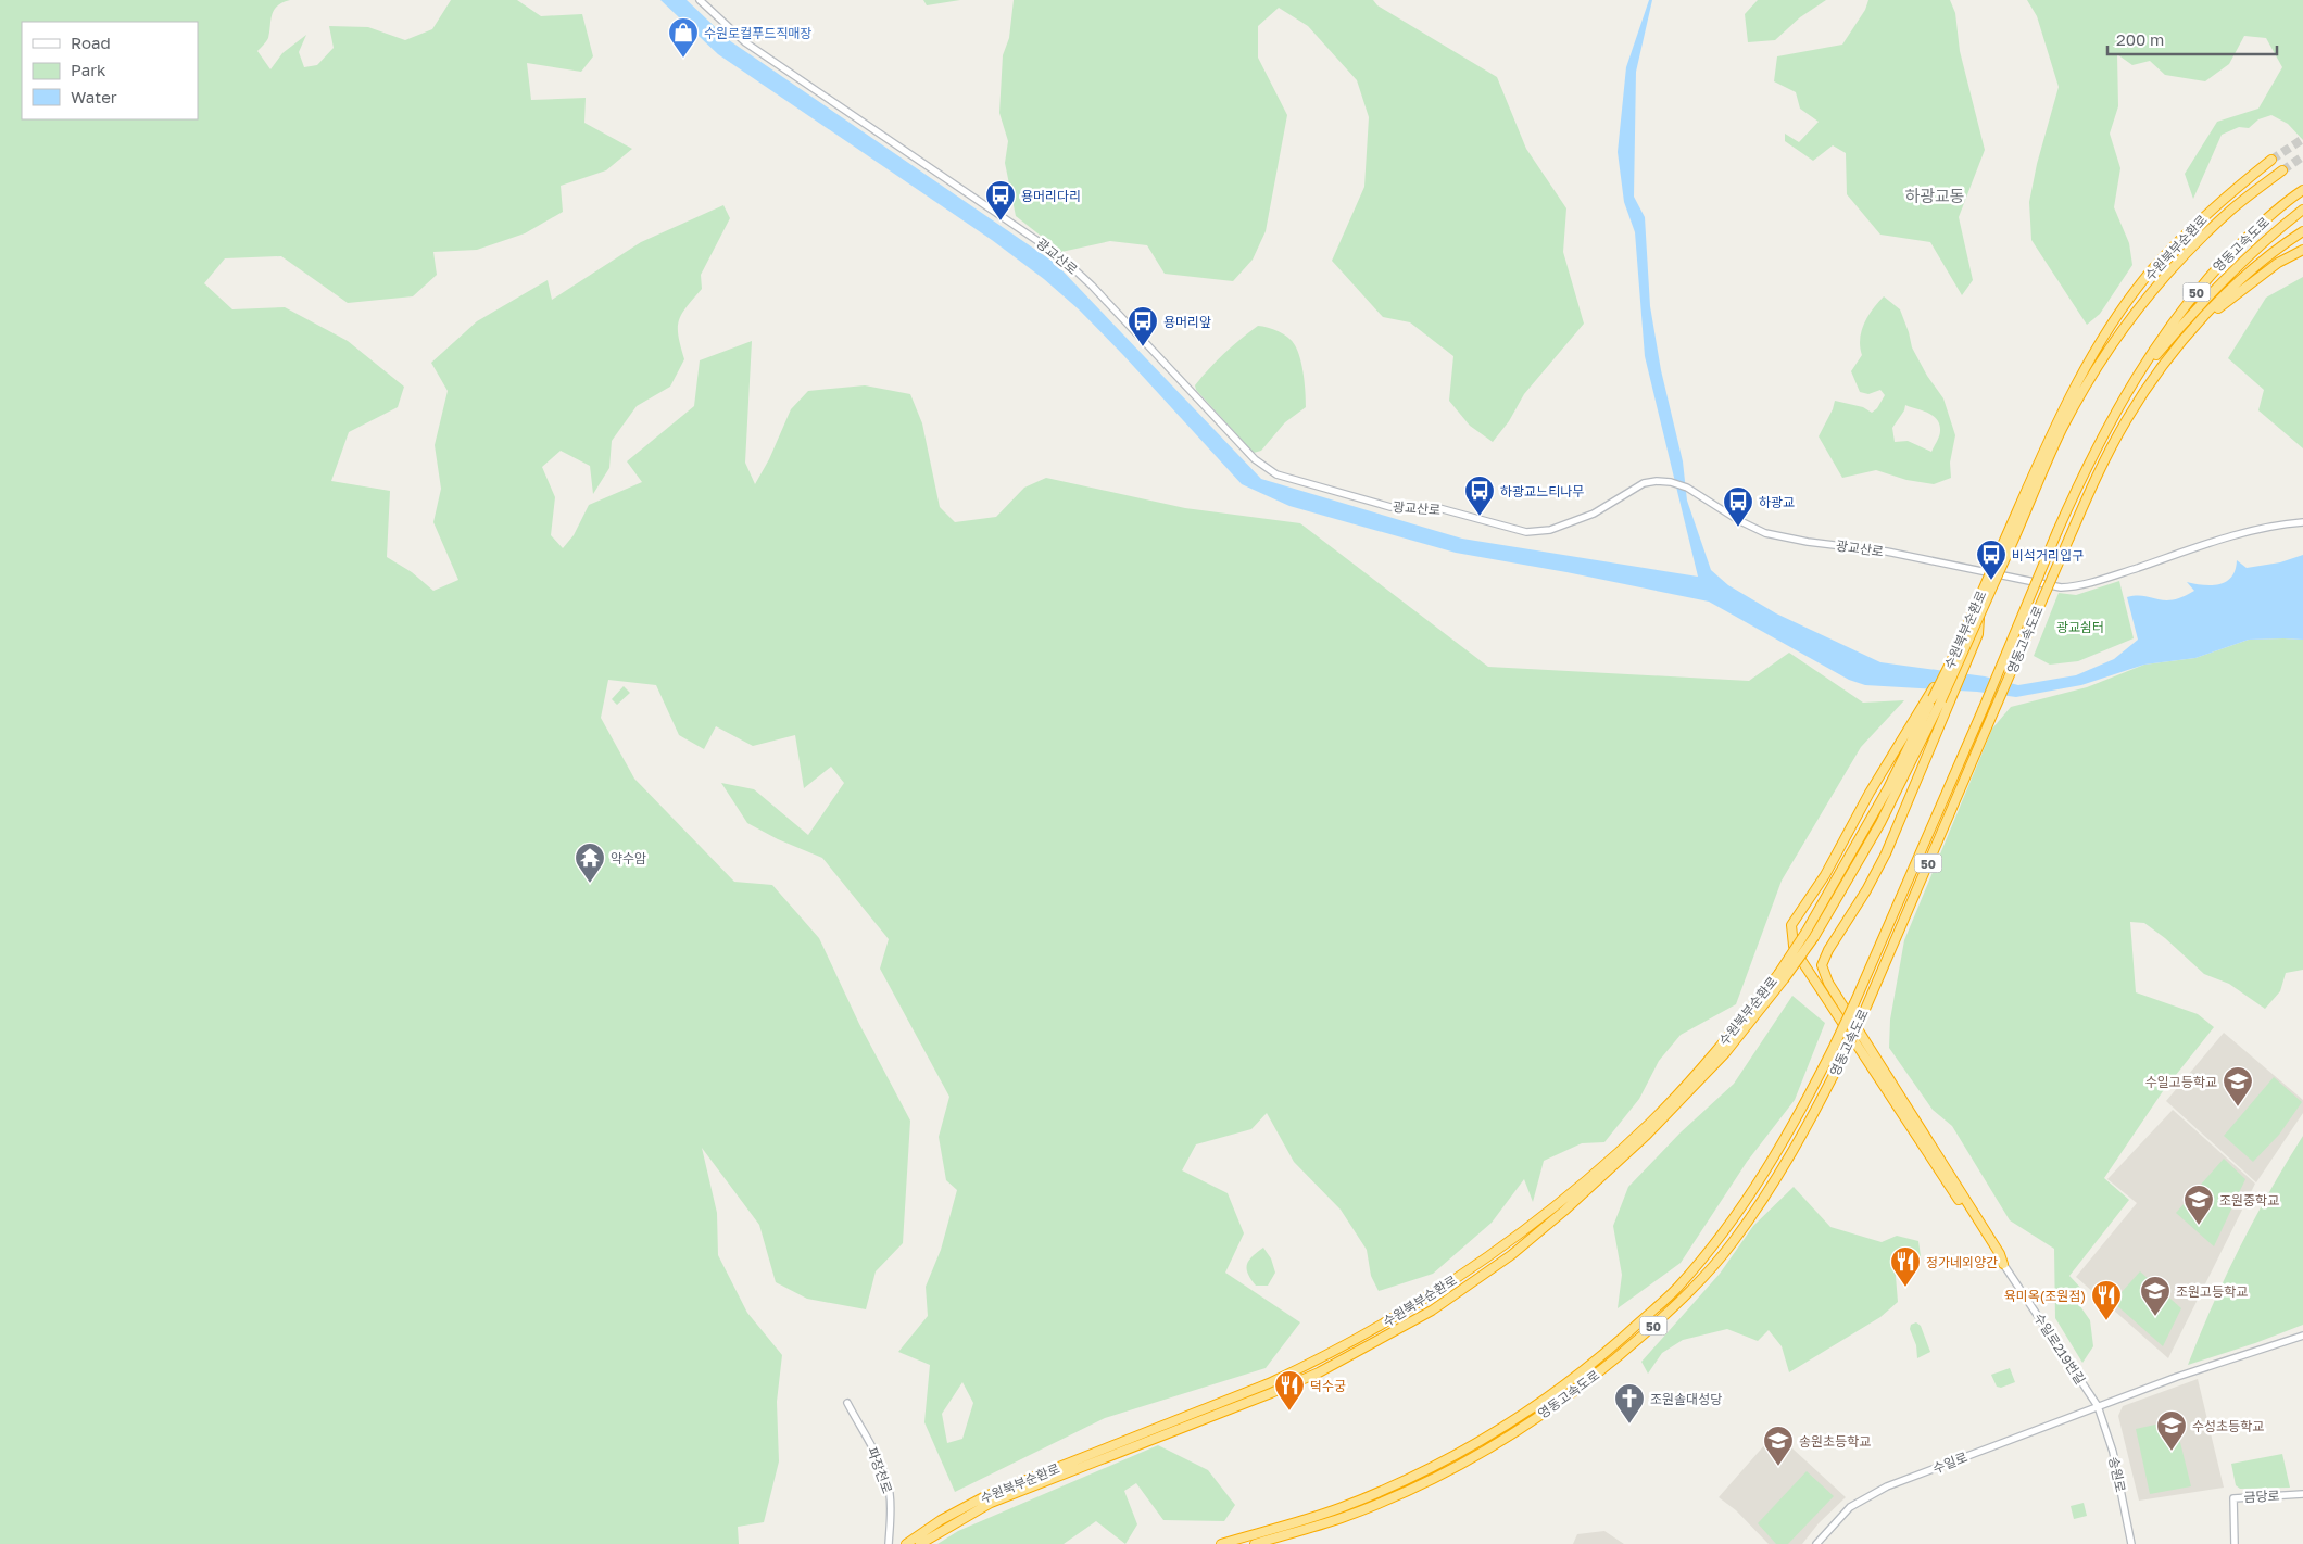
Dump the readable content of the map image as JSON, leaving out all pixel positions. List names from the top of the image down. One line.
{"streets":{"highway":["영동고속도로","수원북부순환로","50"],"street":["광교산로","수일로219번길","수일로","파장천로","송원로","금당로"]},"crossings":[["수일로219번길","수일로"],["수일로219번길","송원로"],["수일로","송원로"]],"districts":["하광교동"],"parks":["광교쉼터"],"places":{"shop":["수원로컬푸드직매장"],"bus stop":["용머리다리","용머리앞","하광교느티나무","하광교","비석거리입구"],"temple":["약수암"],"school or university":["수일고등학교","조원중학교","조원고등학교","수성초등학교","송원초등학교"],"restaurant":["정가네외양간","육미옥(조원점)","덕수궁"],"church":["조원솔대성당"]},"legend":["Road","Park","Water"],"scale_bar":"200 m"}
